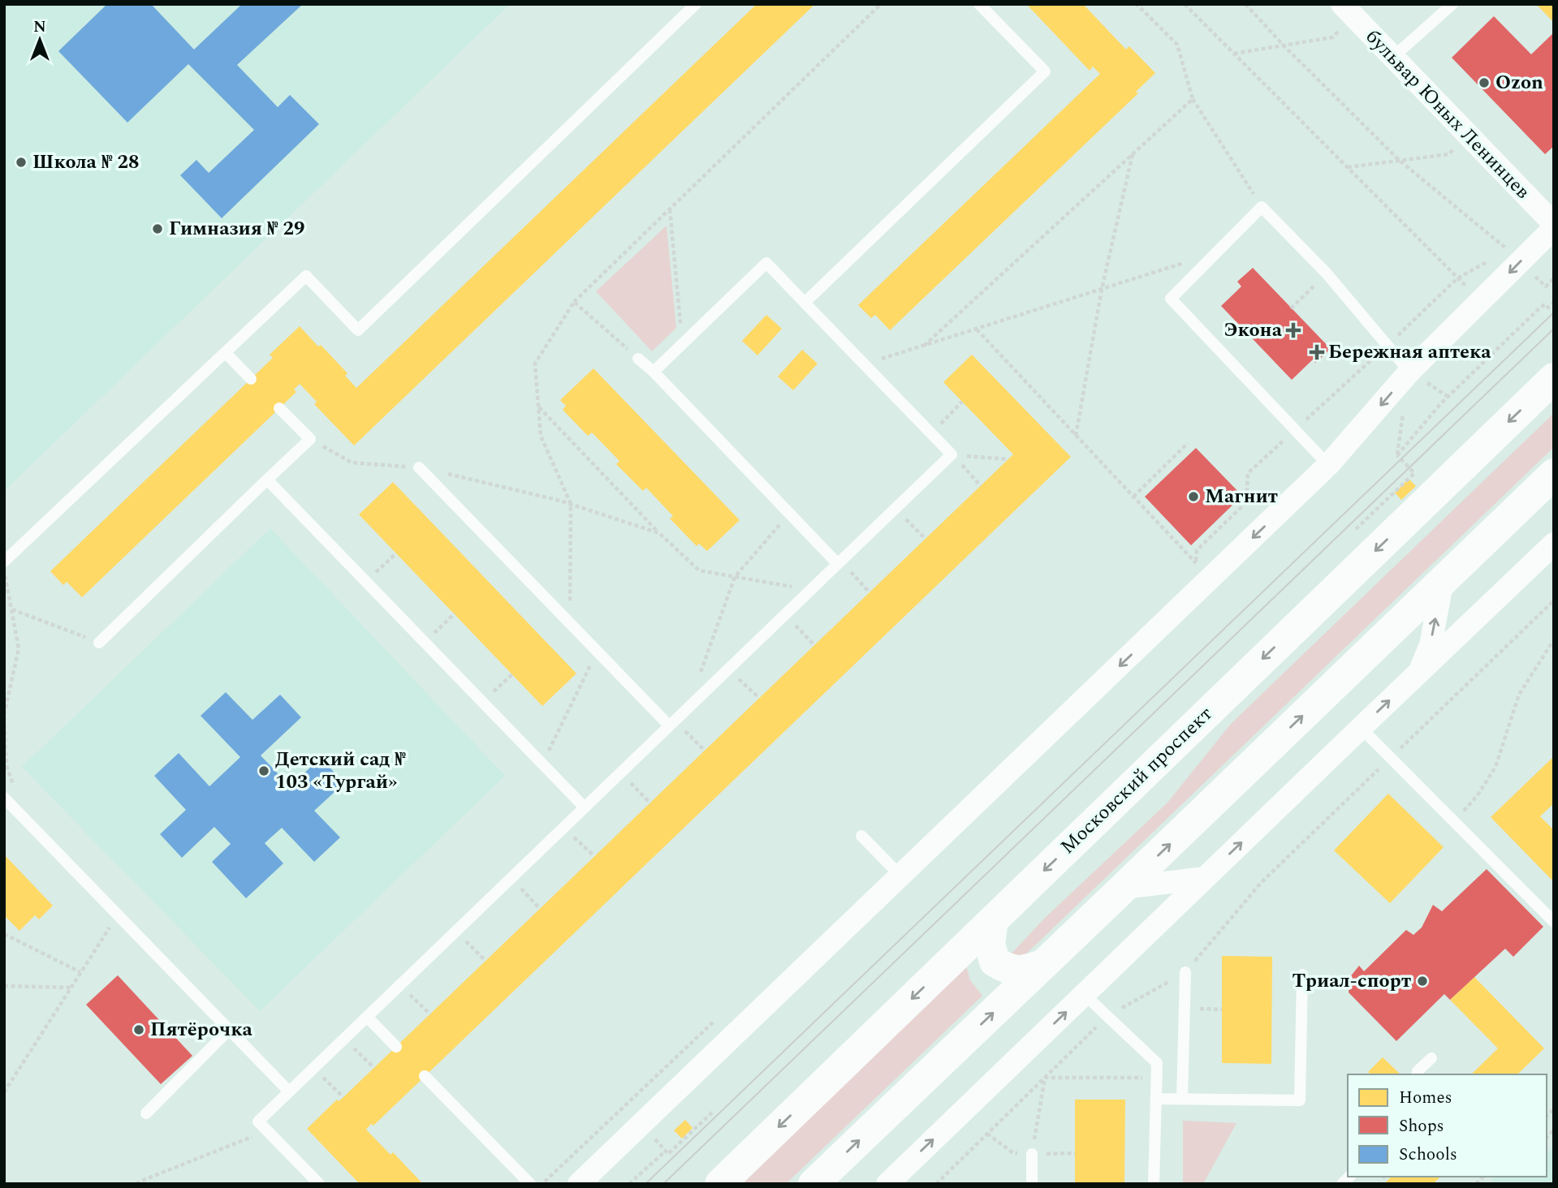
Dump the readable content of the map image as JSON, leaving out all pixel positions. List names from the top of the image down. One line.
{"streets":{"main road":["Московский проспект"],"street":["бульвар Юных Ленинцев"]},"places":{"other":["Ozon","Школа № 28","Гимназия № 29","Магнит","Детский сад № 103 «Тургай»","Триал-спорт","Пятёрочка"],"health":["Экона","Бережная аптека"]},"legend":["Homes","Shops","Schools"],"north":"top"}
